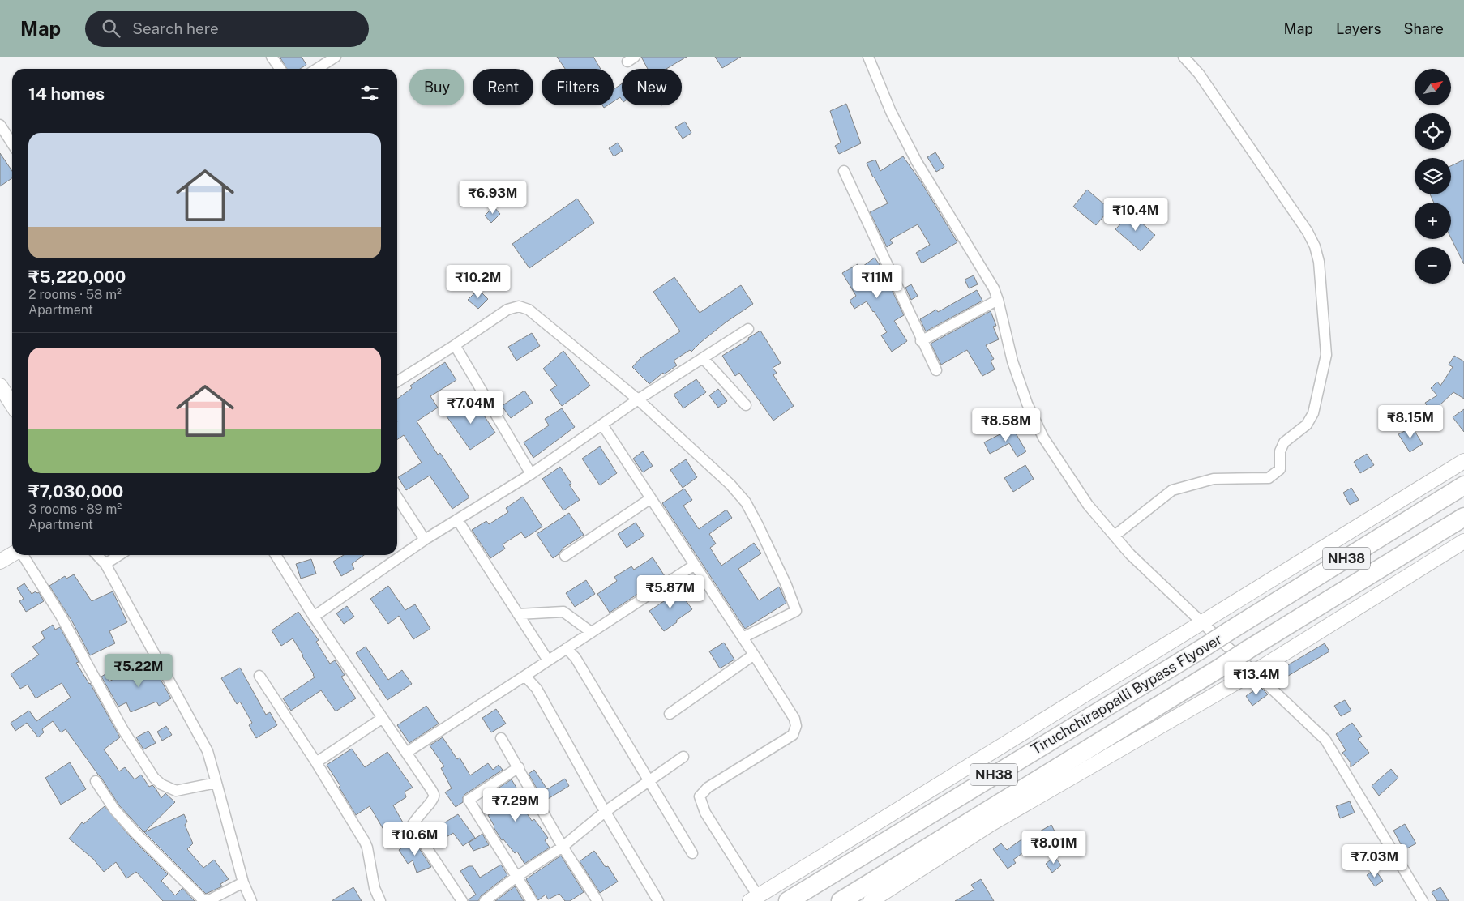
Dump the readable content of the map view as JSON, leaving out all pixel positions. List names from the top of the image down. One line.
{"streets":{"highway":["NH38","Tiruchchirappalli Bypass Flyover"]},"north":"top right","page":{"header":"Map","search":"Search here","nav":["Map","Layers","Share"],"map_buttons":["+","−"],"chip":["Buy","Rent","Filters","New"],"heading":"14 homes","list":[{"name":"₹5,220,000","note":"2 rooms · 58 m² · Apartment"},{"name":"₹7,030,000","note":"3 rooms · 89 m² · Apartment"}],"price":["₹6.93M","₹10.4M","₹10.2M","₹11M","₹7.04M","₹8.15M","₹8.58M","₹5.87M","₹5.22M","₹13.4M","₹7.29M","₹10.6M","₹8.01M","₹7.03M"]}}
